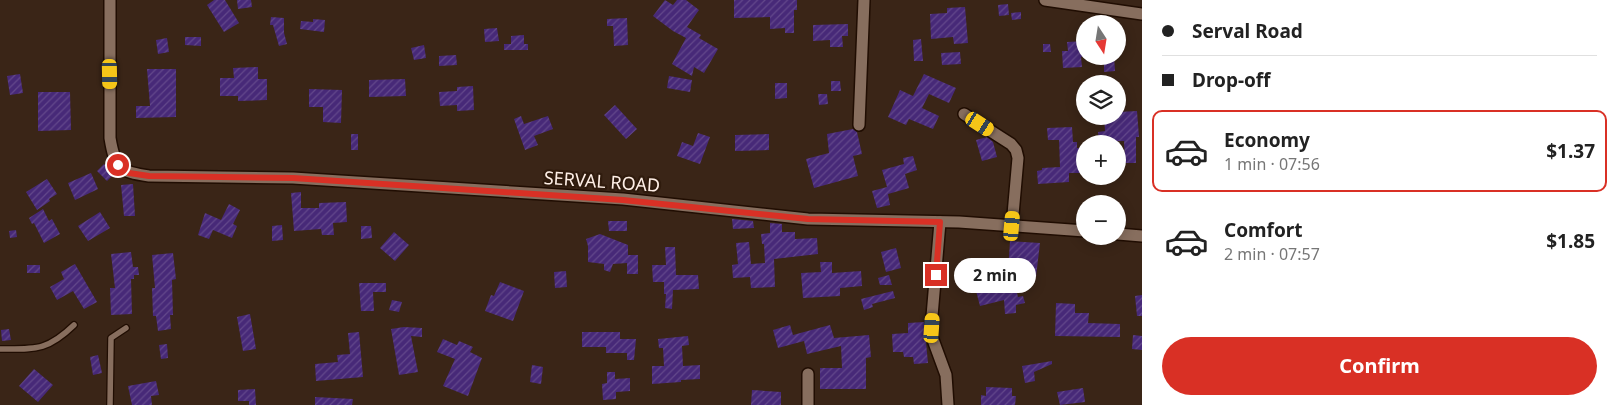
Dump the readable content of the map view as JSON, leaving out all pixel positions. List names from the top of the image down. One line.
{"streets":{"street":["SERVAL ROAD"]},"north":"bottom","page":{"banner":["Serval Road","Drop-off"],"map_buttons":["+","−"],"list":[{"name":"Economy","note":"1 min · 07:56","value":"$1.37"},{"name":"Comfort","note":"2 min · 07:57","value":"$1.85"}],"bubble":"2 min","buttons":"Confirm"}}
